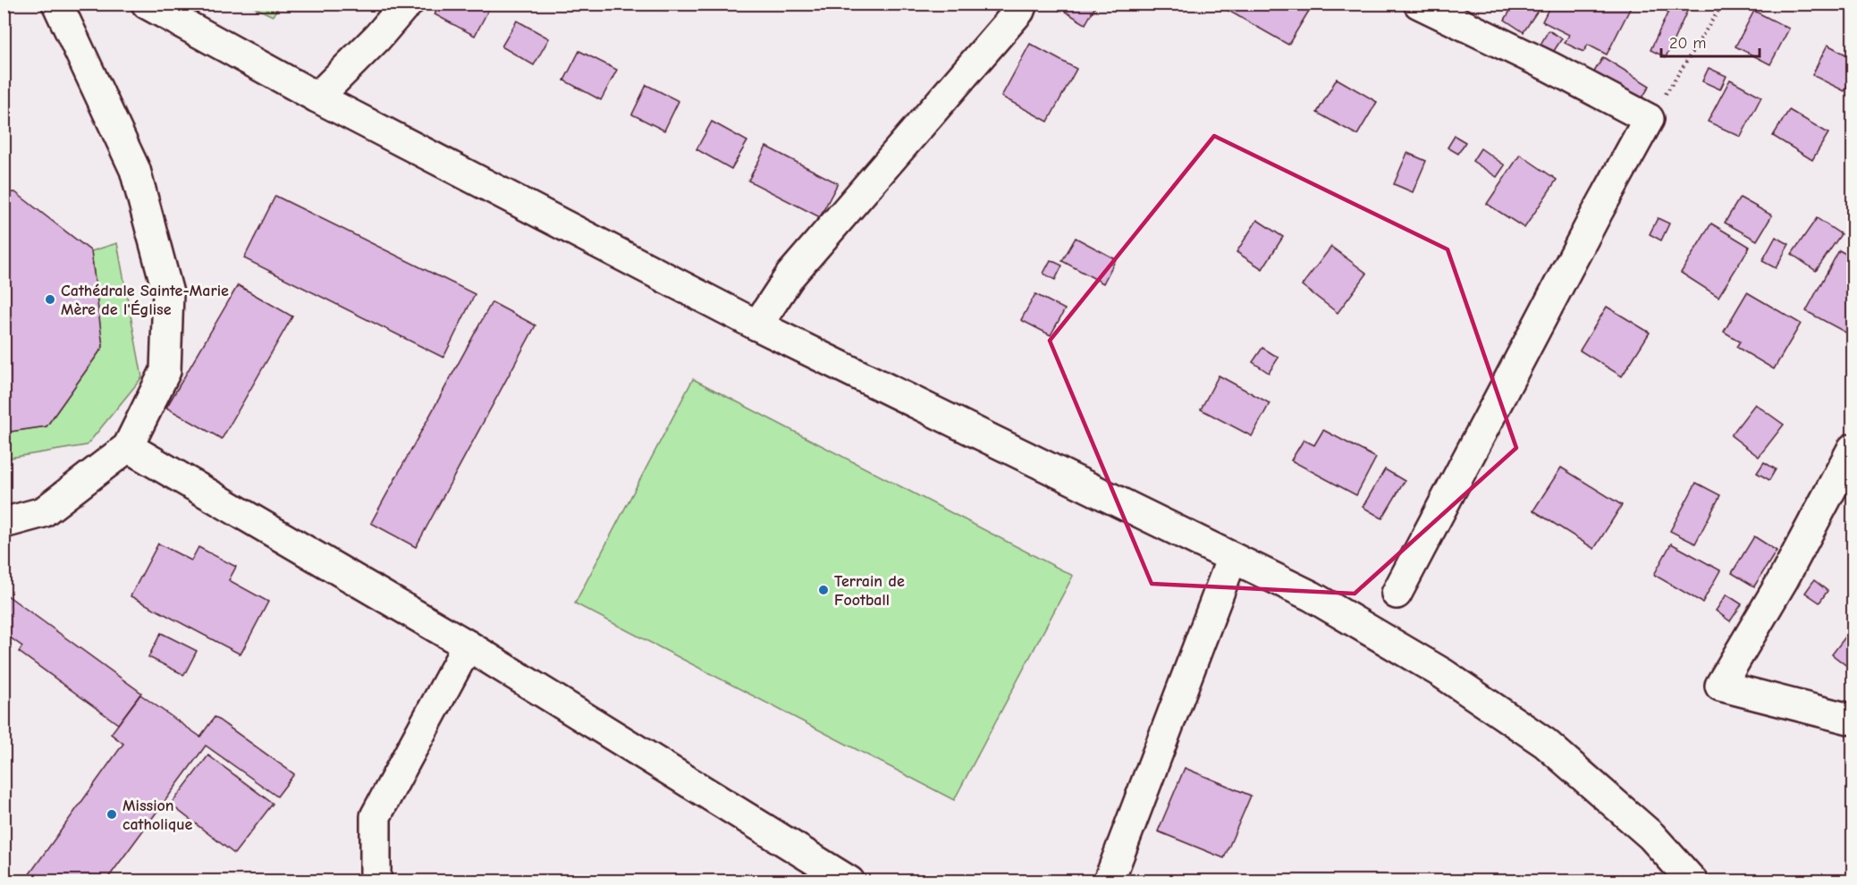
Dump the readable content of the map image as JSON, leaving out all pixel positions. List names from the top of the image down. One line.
{"places":["Cathédrale Sainte-Marie Mère de l'Église","Terrain de Football","Mission catholique"],"scale_bar":"20 m"}
